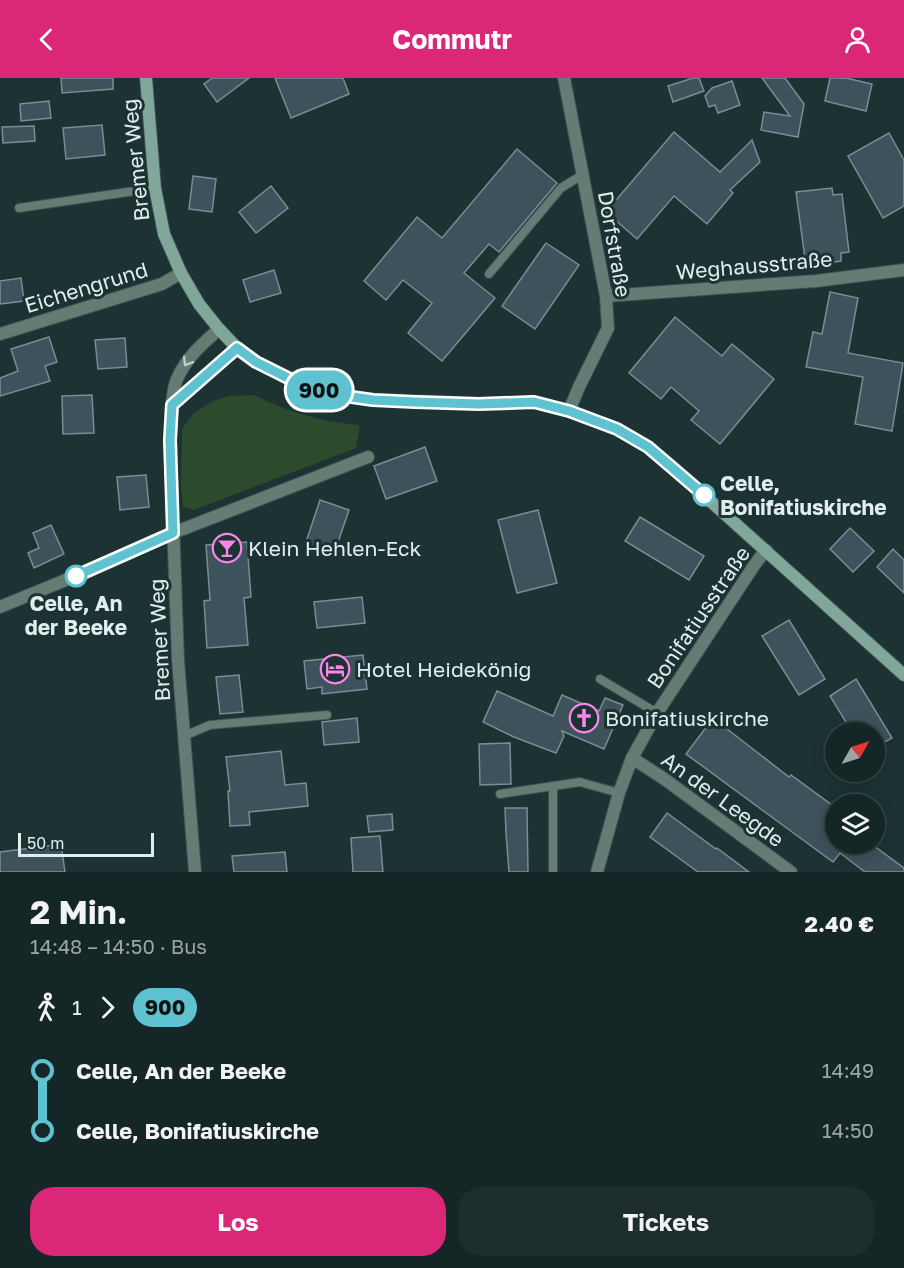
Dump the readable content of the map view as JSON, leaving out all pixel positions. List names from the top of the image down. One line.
{"streets":{"main road":["Bremer Weg"],"street":["Dorfstraße","Weghausstraße","Eichengrund","Bonifatiusstraße","An der Leegde"]},"crossings":[["Bremer Weg","Dorfstraße"],["Bremer Weg","Eichengrund"],["Bremer Weg","Bonifatiusstraße"],["Dorfstraße","Weghausstraße"],["Bonifatiusstraße","An der Leegde"]],"places":{"other":["Celle, Bonifatiuskirche","Celle, An der Beeke"],"bar":["Klein Hehlen-Eck"],"hotel":["Hotel Heidekönig"],"church":["Bonifatiuskirche"]},"lines":["bus line 900"],"scale_bar":"50 m","north":"top right","page":{"header":"Commutr","on_map":"900","scale":"50 m","heading":["2 Min.","14:48 – 14:50 · Bus","2.40 €"],"legs":["1","900"],"list":[{"name":"Celle, An der Beeke","value":"14:49"},{"name":"Celle, Bonifatiuskirche","value":"14:50"}],"buttons":["Los","Tickets"]}}
